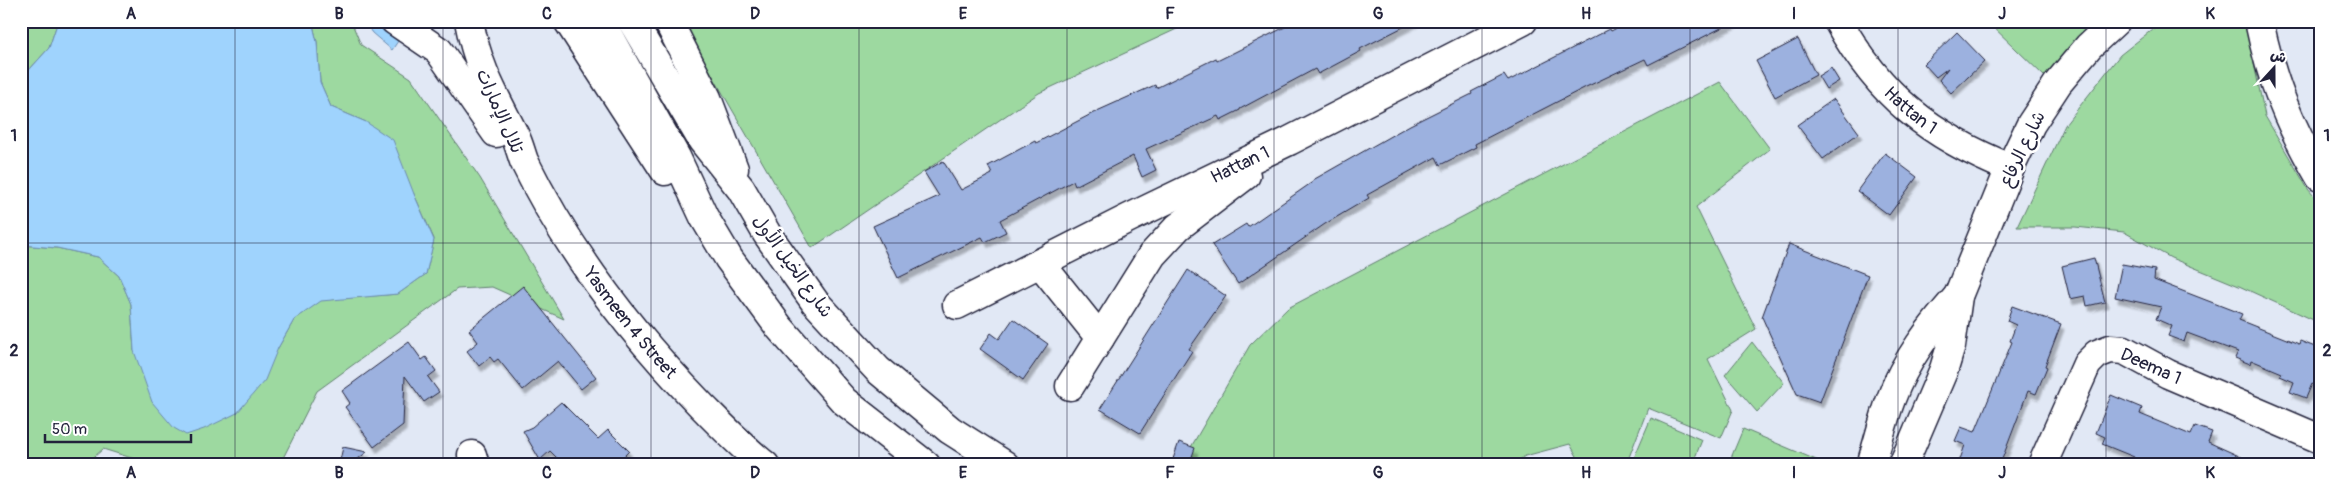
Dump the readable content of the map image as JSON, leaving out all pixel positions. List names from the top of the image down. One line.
{"streets":{"street":["Hattan 1","تلال الإمارات","شارع الرفاع","شارع الخيل الأول","Yasmeen 4 Street","Deema 1"]},"crossings":[["Hattan 1","شارع الرفاع"],["تلال الإمارات","Yasmeen 4 Street"]],"scale_bar":"50 m","north":"top","grid":{"columns":["A","B","C","D","E","F","G","H","I","J","K"],"rows":["1","2"]}}
